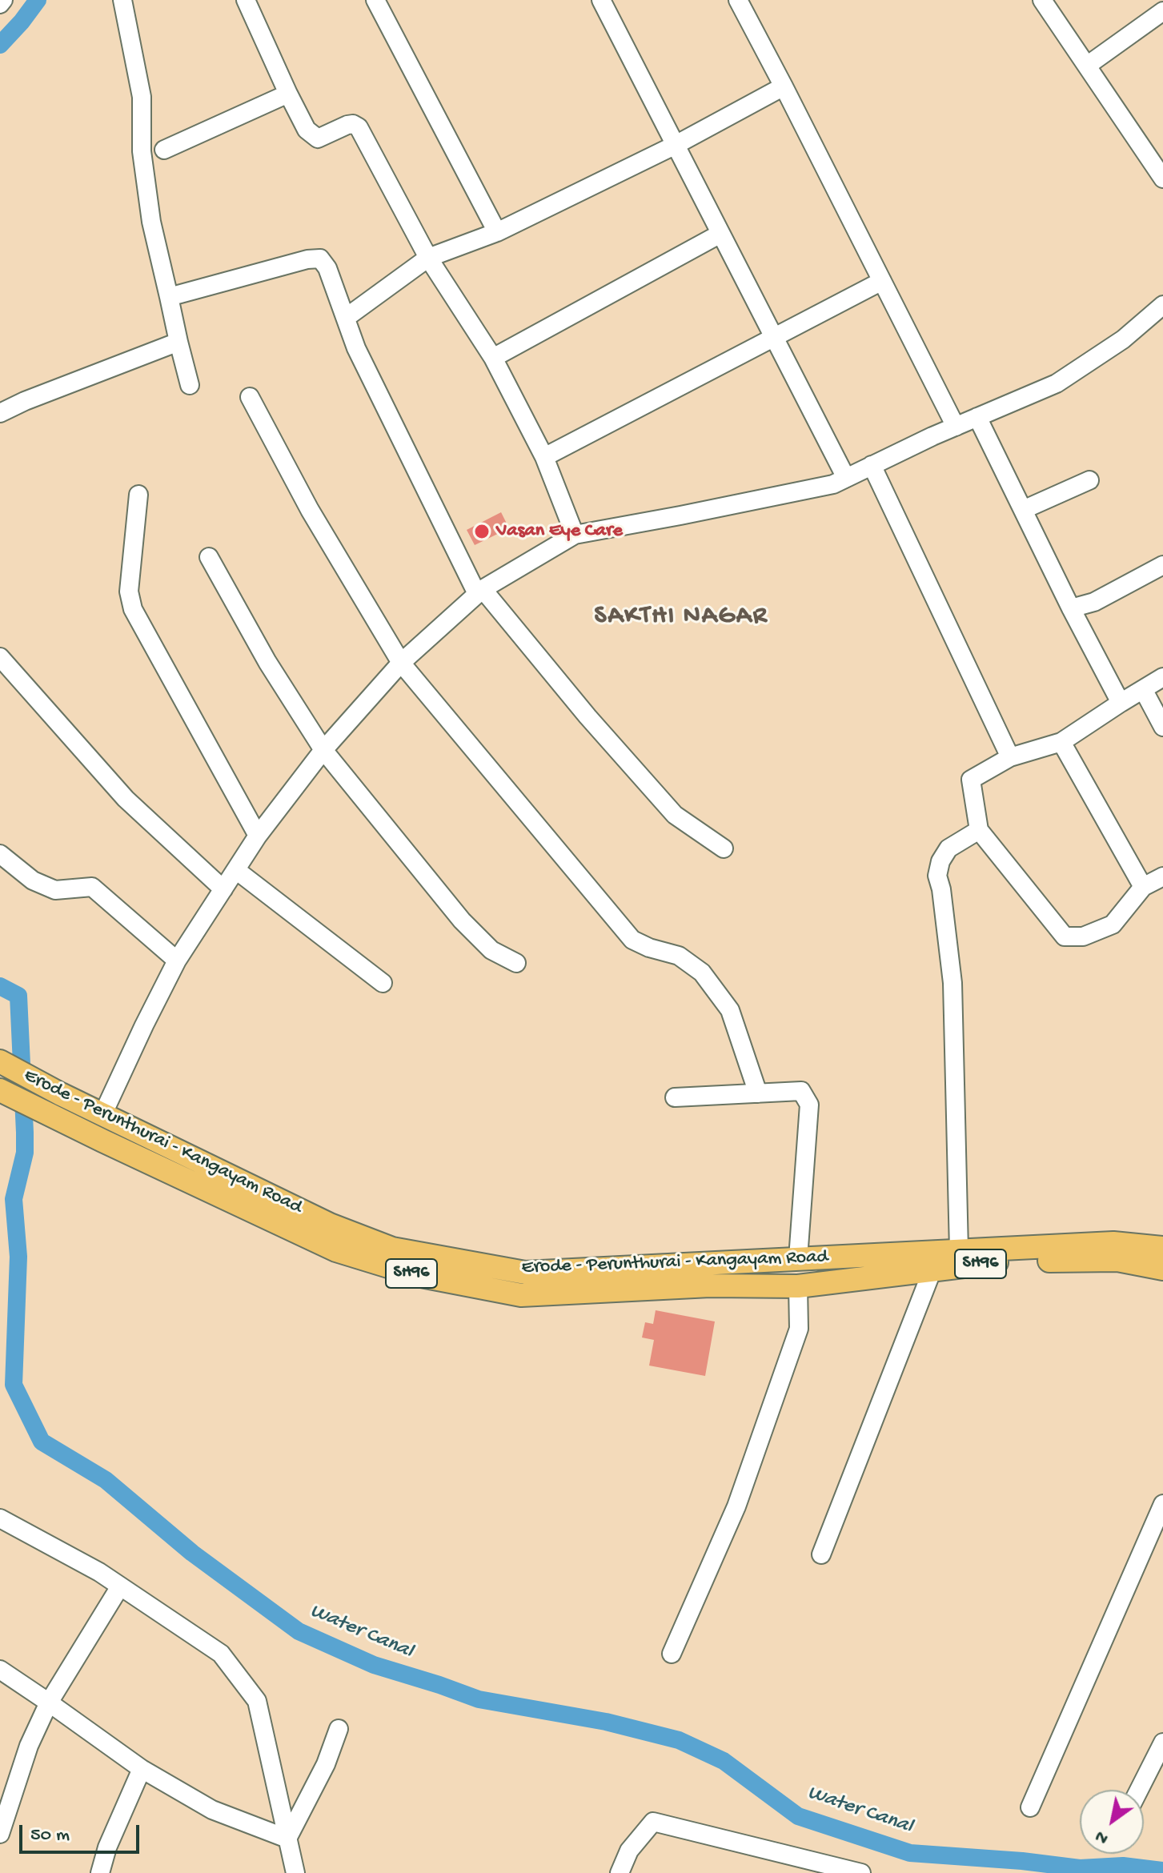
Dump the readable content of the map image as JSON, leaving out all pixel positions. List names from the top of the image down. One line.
{"streets":{"main road":["Erode - Perunthurai - Kangayam Road","SH96"]},"districts":["SAKTHI NAGAR"],"water":["Water Canal"],"places":["Vasan Eye Care"],"scale_bar":"50 m","north":"bottom left"}
